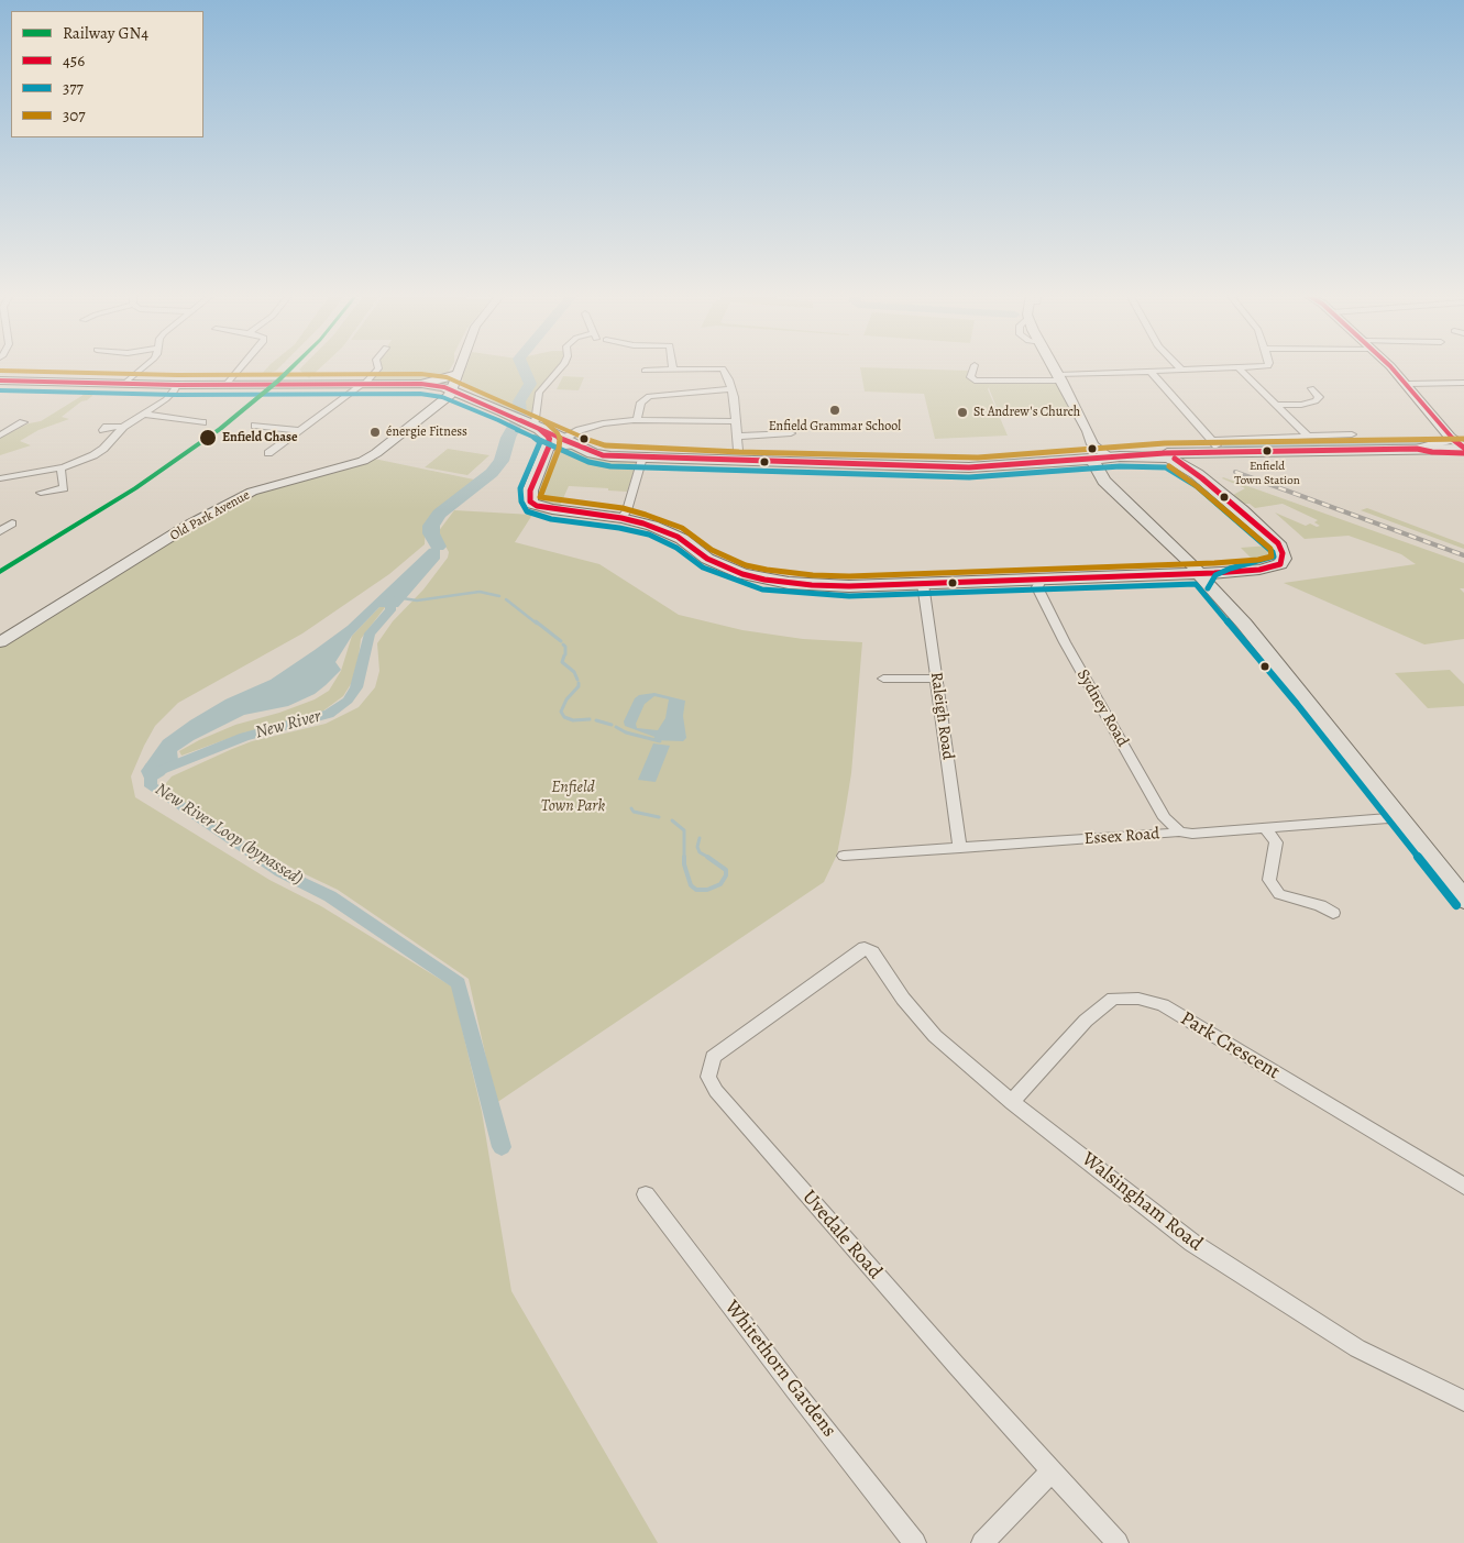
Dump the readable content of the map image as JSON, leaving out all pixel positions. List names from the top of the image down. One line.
{"streets":{"street":["Old Park Avenue","Sydney Road","Raleigh Road","Essex Road","Park Crescent","Walsingham Road","Uvedale Road","Whitethorn Gardens"]},"crossings":[["Sydney Road","Essex Road"],["Raleigh Road","Essex Road"],["Park Crescent","Walsingham Road"],["Walsingham Road","Uvedale Road"]],"water":["New River","New River Loop (bypassed)"],"parks":["Enfield Town Park"],"places":["Enfield Grammar School","St Andrew's Church","énergie Fitness","Enfield Chase","Enfield Town Station"],"lines":["rail line GN4","transit line 456","transit line 307","transit line 377"],"legend":["Railway GN4","456","377","307"]}
